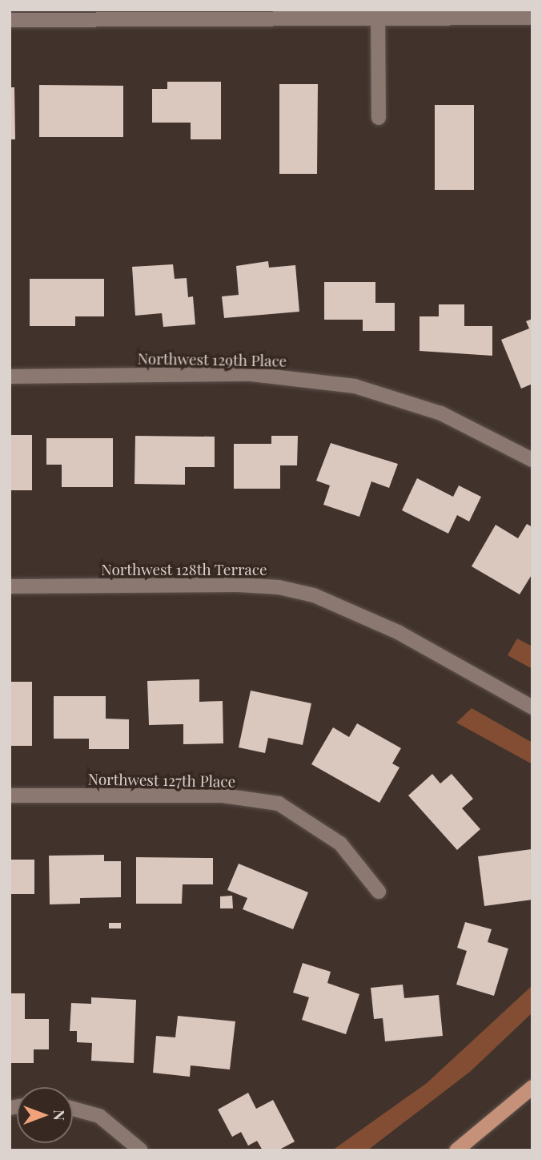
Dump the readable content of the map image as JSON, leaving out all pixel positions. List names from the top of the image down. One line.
{"streets":{"street":["Northwest 129th Place","Northwest 128th Terrace","Northwest 127th Place"]},"north":"right"}
